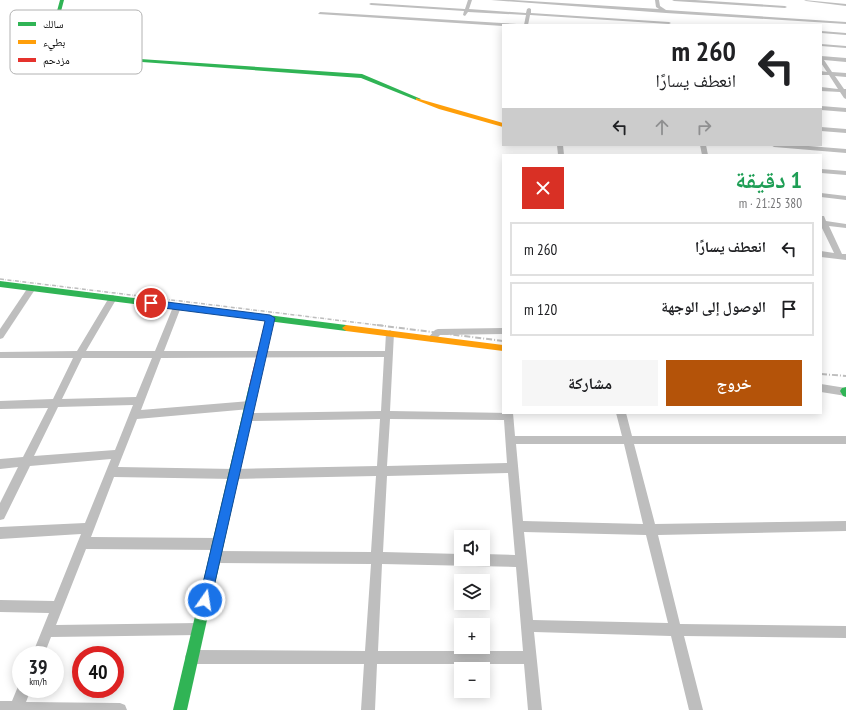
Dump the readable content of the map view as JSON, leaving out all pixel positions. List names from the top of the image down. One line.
{"legend":["سالك","بطيء","مزدحم"],"page":{"turn":["260 m","انعطف يسارًا"],"heading":["1 دقيقة","380 m · 21:25"],"list":[{"name":"انعطف يسارًا","value":"260 m"},{"name":"الوصول إلى الوجهة","value":"120 m"}],"buttons":["خروج","مشاركة"],"map_buttons":["+","−"],"speed":"39 km/h","limit":"40"}}
